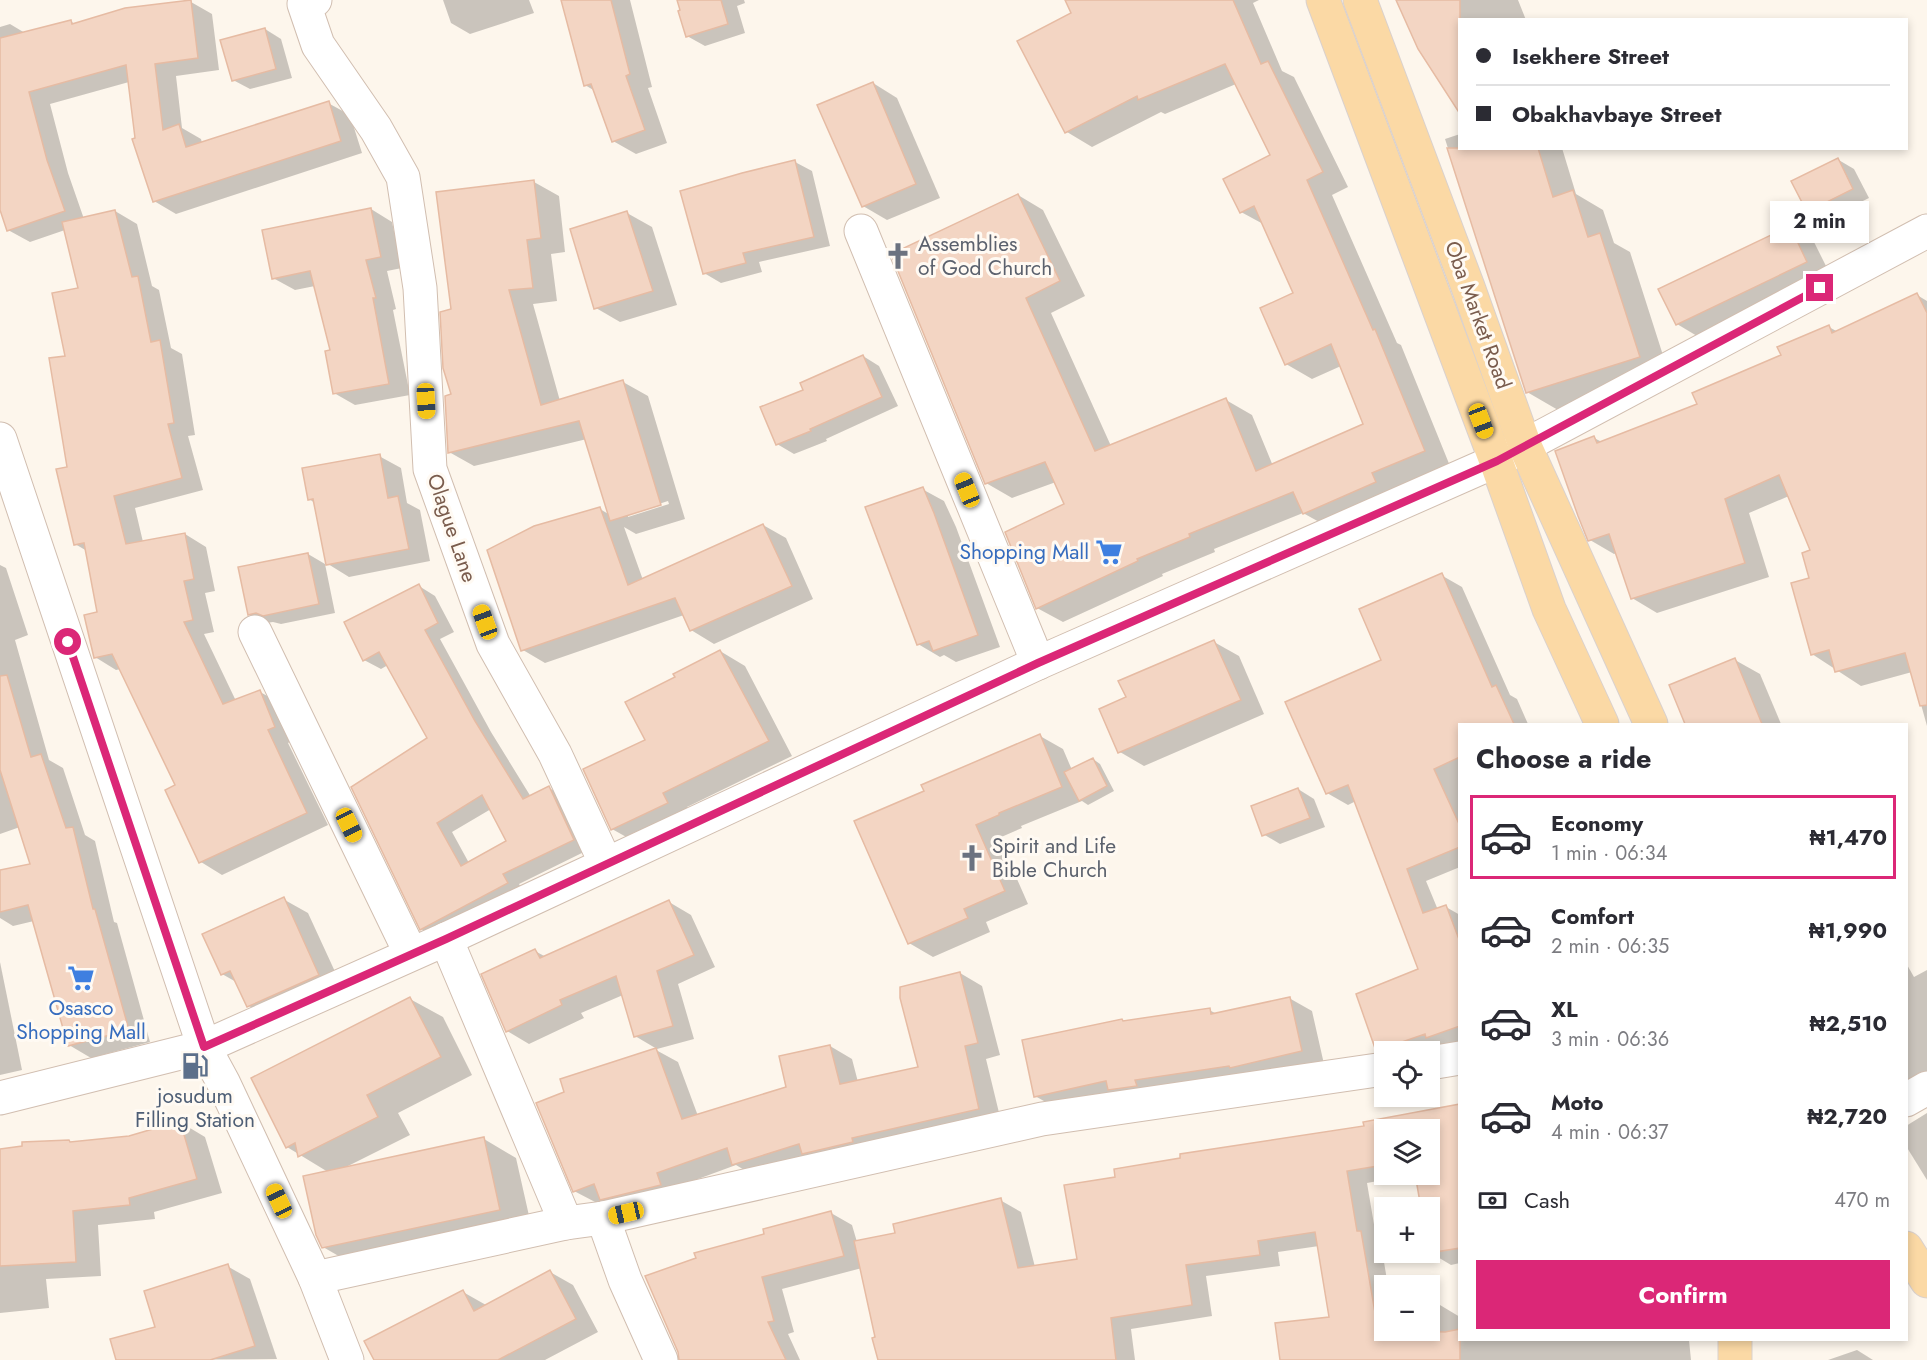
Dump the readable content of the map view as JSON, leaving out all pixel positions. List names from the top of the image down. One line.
{"streets":{"main road":["Oba Market Road"],"street":["Olague Lane"]},"places":{"church":["Assemblies of God Church","Spirit and Life Bible Church"],"supermarket":["Shopping Mall","Osasco Shopping Mall"],"fuel station":["josudum Filling Station"]},"page":{"banner":["Isekhere Street","Obakhavbaye Street"],"bubble":"2 min","heading":"Choose a ride","list":[{"name":"Economy","note":"1 min · 06:34","value":"₦1,470"},{"name":"Comfort","note":"2 min · 06:35","value":"₦1,990"},{"name":"XL","note":"3 min · 06:36","value":"₦2,510"},{"name":"Moto","note":"4 min · 06:37","value":"₦2,720"}],"map_buttons":["+","−"],"pay":["Cash","470 m"],"buttons":"Confirm"}}
